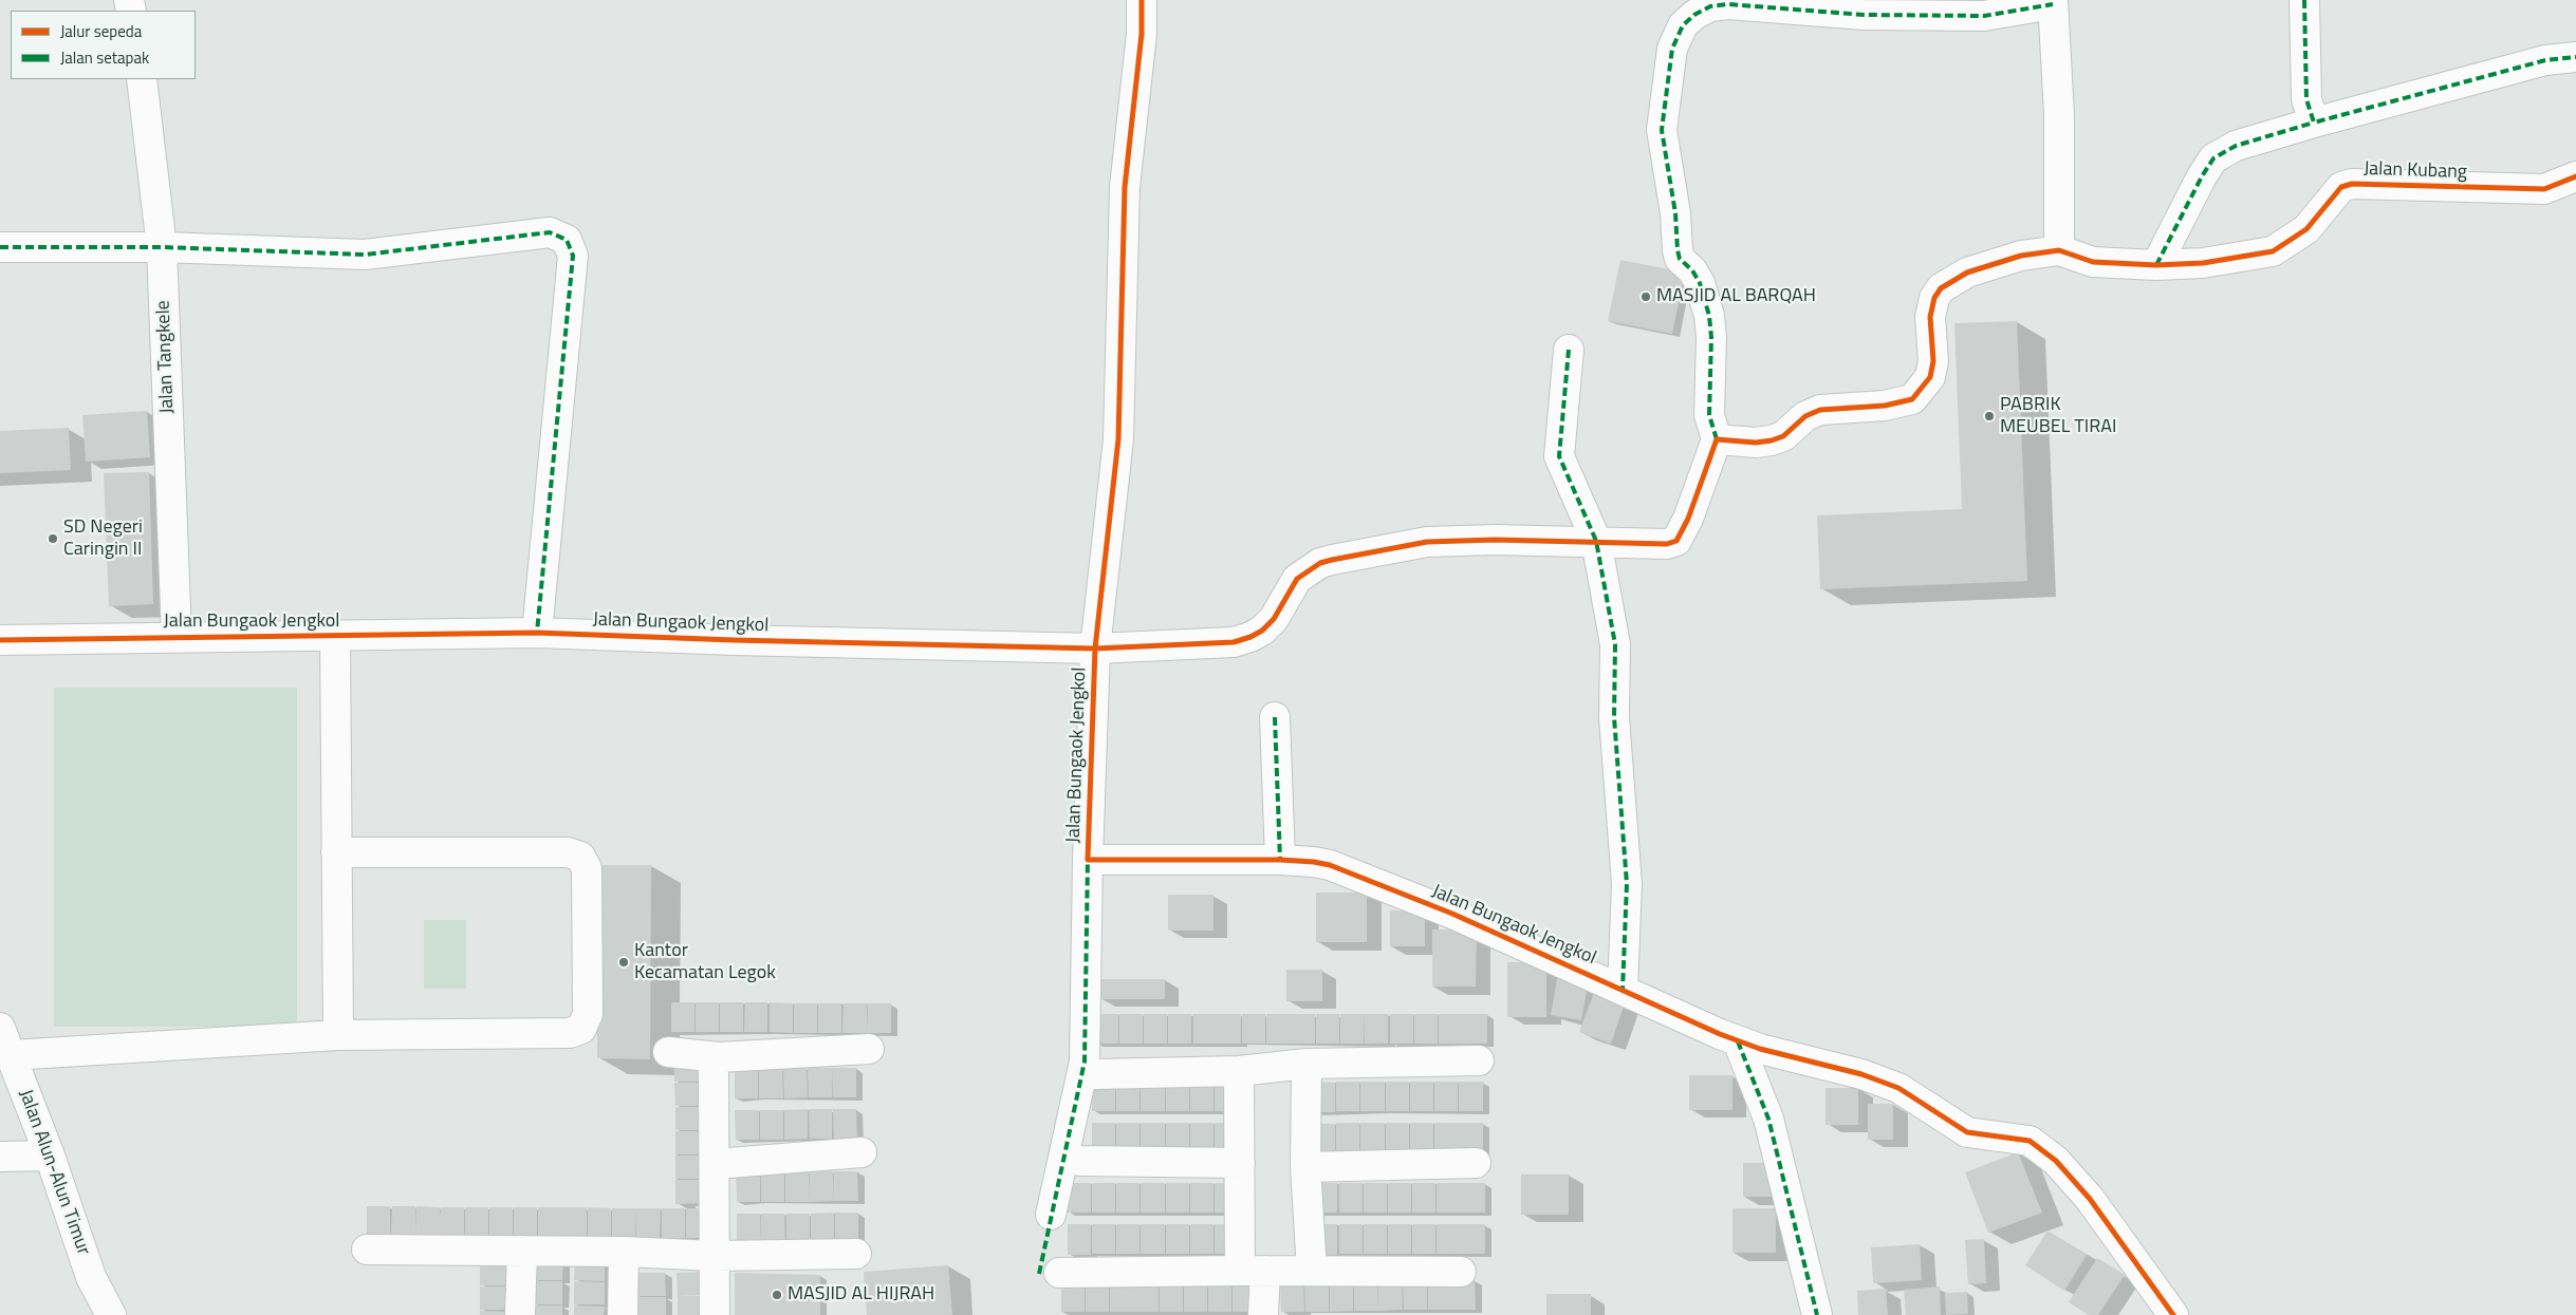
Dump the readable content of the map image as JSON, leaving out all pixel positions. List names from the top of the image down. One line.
{"streets":{"street":["Jalan Kubang","Jalan Tangkele","Jalan Bungaok Jengkol","Jalan Alun-Alun Timur"]},"crossings":[["Jalan Tangkele","Jalan Bungaok Jengkol"]],"places":["MASJID AL BARQAH","PABRIK MEUBEL TIRAI","SD Negeri Caringin II","Kantor Kecamatan Legok","MASJID AL HIJRAH"],"legend":["Jalur sepeda","Jalan setapak"]}
